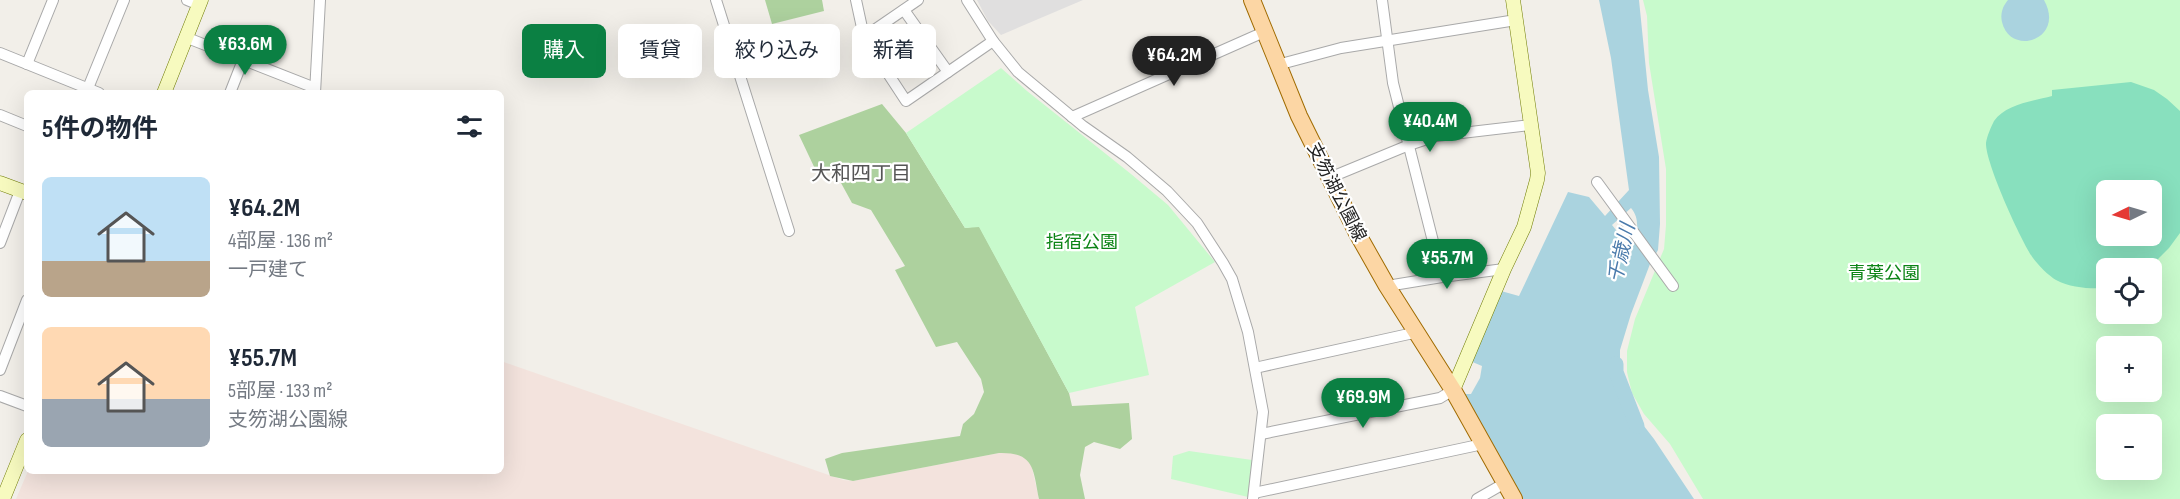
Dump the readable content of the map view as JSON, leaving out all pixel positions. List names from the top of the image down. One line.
{"streets":{"main road":["支笏湖公園線"]},"districts":["大和四丁目"],"water":["千歳川"],"parks":["指宿公園","青葉公園"],"north":"left","page":{"chip":["購入","賃貸","絞り込み","新着"],"price":["¥63.6M","¥64.2M","¥40.4M","¥55.7M","¥69.9M"],"heading":"5件の物件","list":[{"name":"¥64.2M","note":"4部屋 · 136 m² · 一戸建て"},{"name":"¥55.7M","note":"5部屋 · 133 m² · 支笏湖公園線"}],"map_buttons":["+","−"]}}
